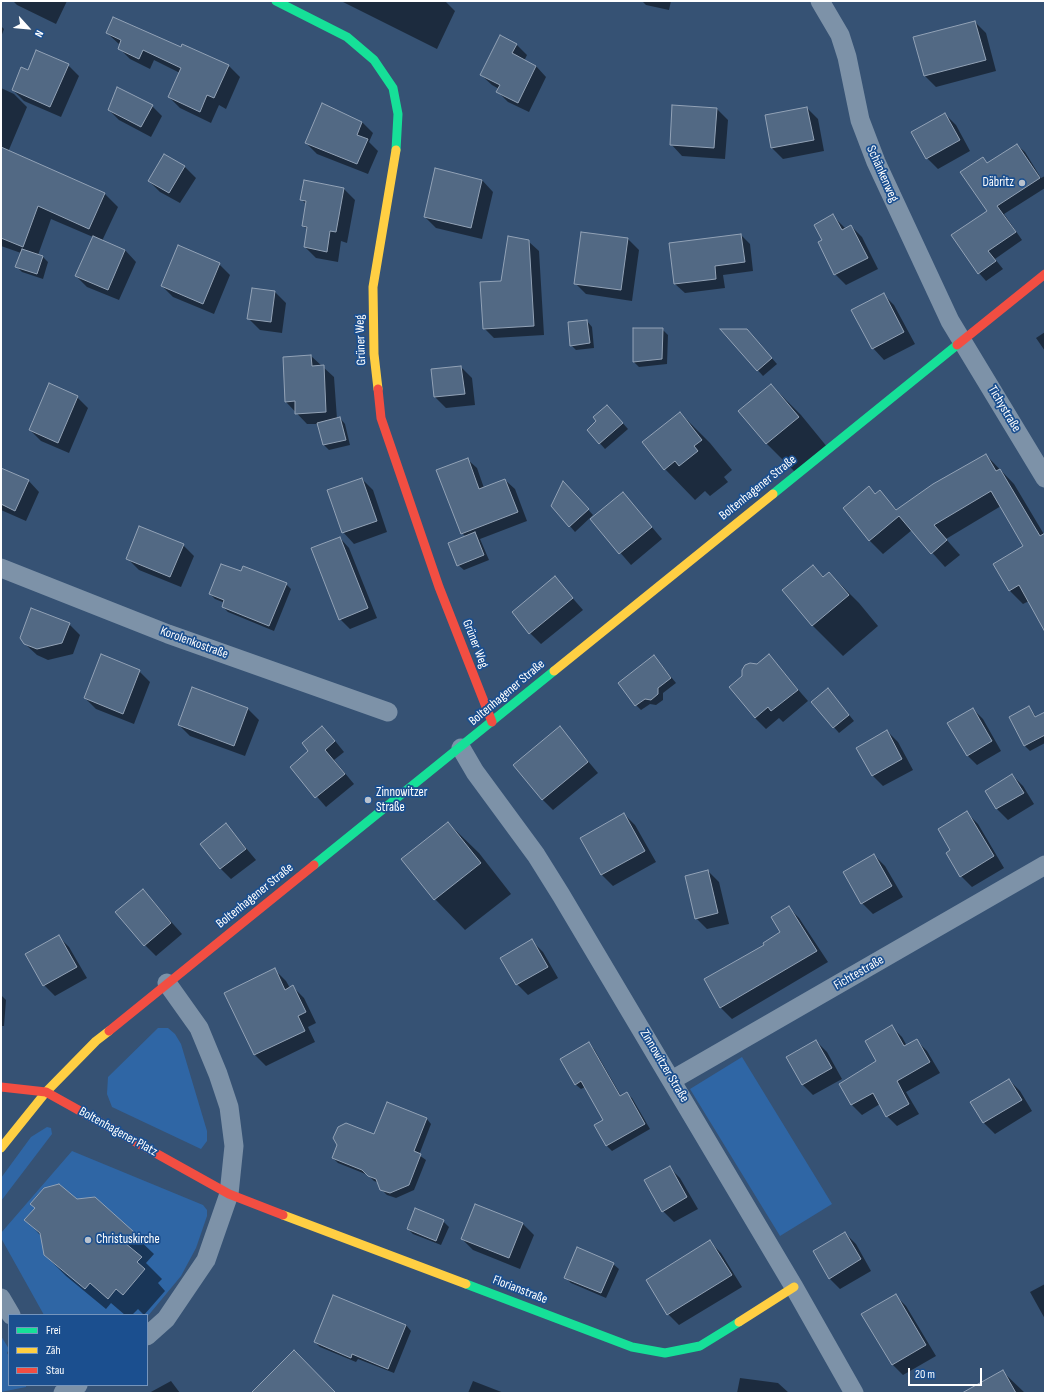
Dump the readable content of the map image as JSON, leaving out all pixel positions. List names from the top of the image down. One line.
{"streets":{"street":["Schänkenweg","Grüner Weg","Tichystraße","Boltenhagener Straße","Korolenkostraße","Fichtestraße","Zinnowitzer Straße","Boltenhagener Platz","Florianstraße"]},"crossings":[["Schänkenweg","Tichystraße"],["Schänkenweg","Boltenhagener Straße"],["Grüner Weg","Boltenhagener Straße"],["Tichystraße","Boltenhagener Straße"],["Boltenhagener Straße","Zinnowitzer Straße"],["Boltenhagener Straße","Boltenhagener Platz"],["Fichtestraße","Zinnowitzer Straße"],["Zinnowitzer Straße","Florianstraße"],["Boltenhagener Platz","Florianstraße"]],"places":["Däbritz","Zinnowitzer Straße","Christuskirche"],"legend":["Frei","Zäh","Stau"],"scale_bar":"20 m","north":"bottom right"}
